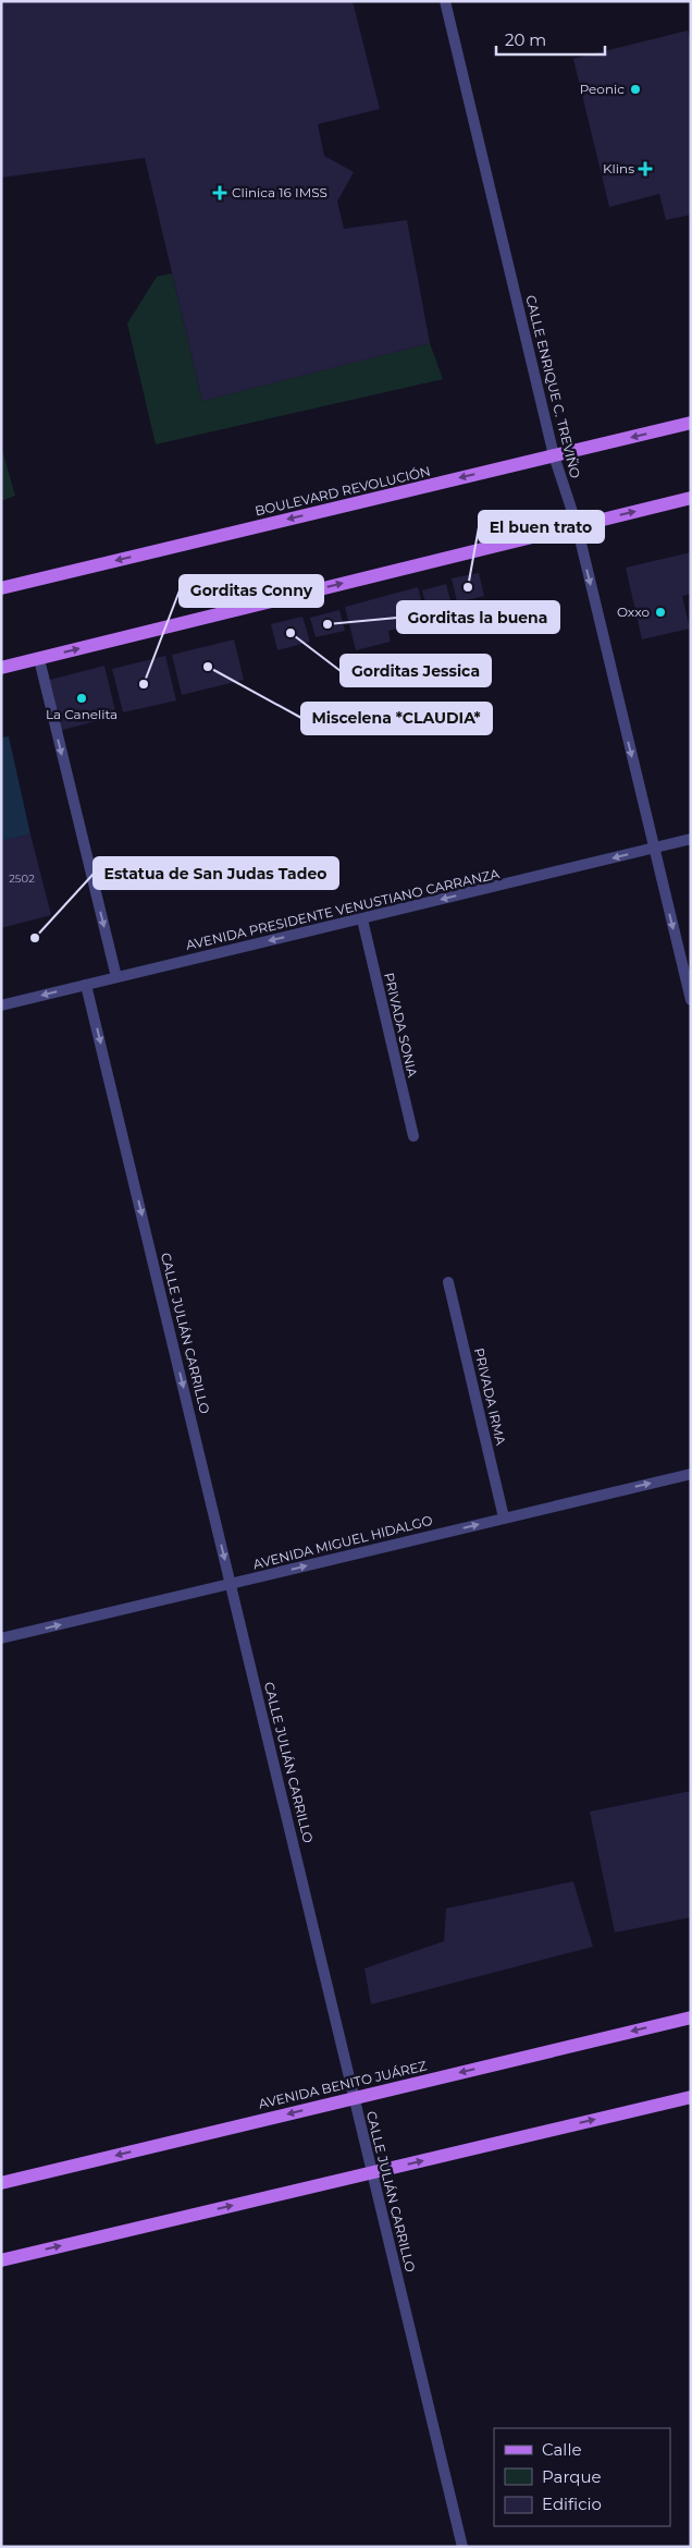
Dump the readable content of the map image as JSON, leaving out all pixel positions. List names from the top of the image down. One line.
{"streets":{"main road":["BOULEVARD REVOLUCIÓN","AVENIDA BENITO JUÁREZ"],"street":["CALLE ENRIQUE C. TREVIÑO","AVENIDA PRESIDENTE VENUSTIANO CARRANZA","PRIVADA SONIA","CALLE JULIÁN CARRILLO","PRIVADA IRMA","AVENIDA MIGUEL HIDALGO"]},"crossings":[["CALLE ENRIQUE C. TREVIÑO","BOULEVARD REVOLUCIÓN"],["CALLE ENRIQUE C. TREVIÑO","AVENIDA PRESIDENTE VENUSTIANO CARRANZA"],["AVENIDA PRESIDENTE VENUSTIANO CARRANZA","PRIVADA SONIA"],["AVENIDA PRESIDENTE VENUSTIANO CARRANZA","CALLE JULIÁN CARRILLO"],["CALLE JULIÁN CARRILLO","AVENIDA MIGUEL HIDALGO"],["CALLE JULIÁN CARRILLO","AVENIDA BENITO JUÁREZ"],["PRIVADA IRMA","AVENIDA MIGUEL HIDALGO"]],"one_way":["CALLE ENRIQUE C. TREVIÑO","AVENIDA PRESIDENTE VENUSTIANO CARRANZA","CALLE JULIÁN CARRILLO","AVENIDA MIGUEL HIDALGO"],"places":{"other":["Peonic","El buen trato","Oxxo","Gorditas la buena","Gorditas Jessica","Miscelena *CLAUDIA*","Gorditas Conny","La Canelita","Estatua de San Judas Tadeo"],"health":["Klins","Clinica 16 IMSS"]},"house_numbers":["2502"],"legend":["Calle","Parque","Edificio"],"scale_bar":"20 m"}
